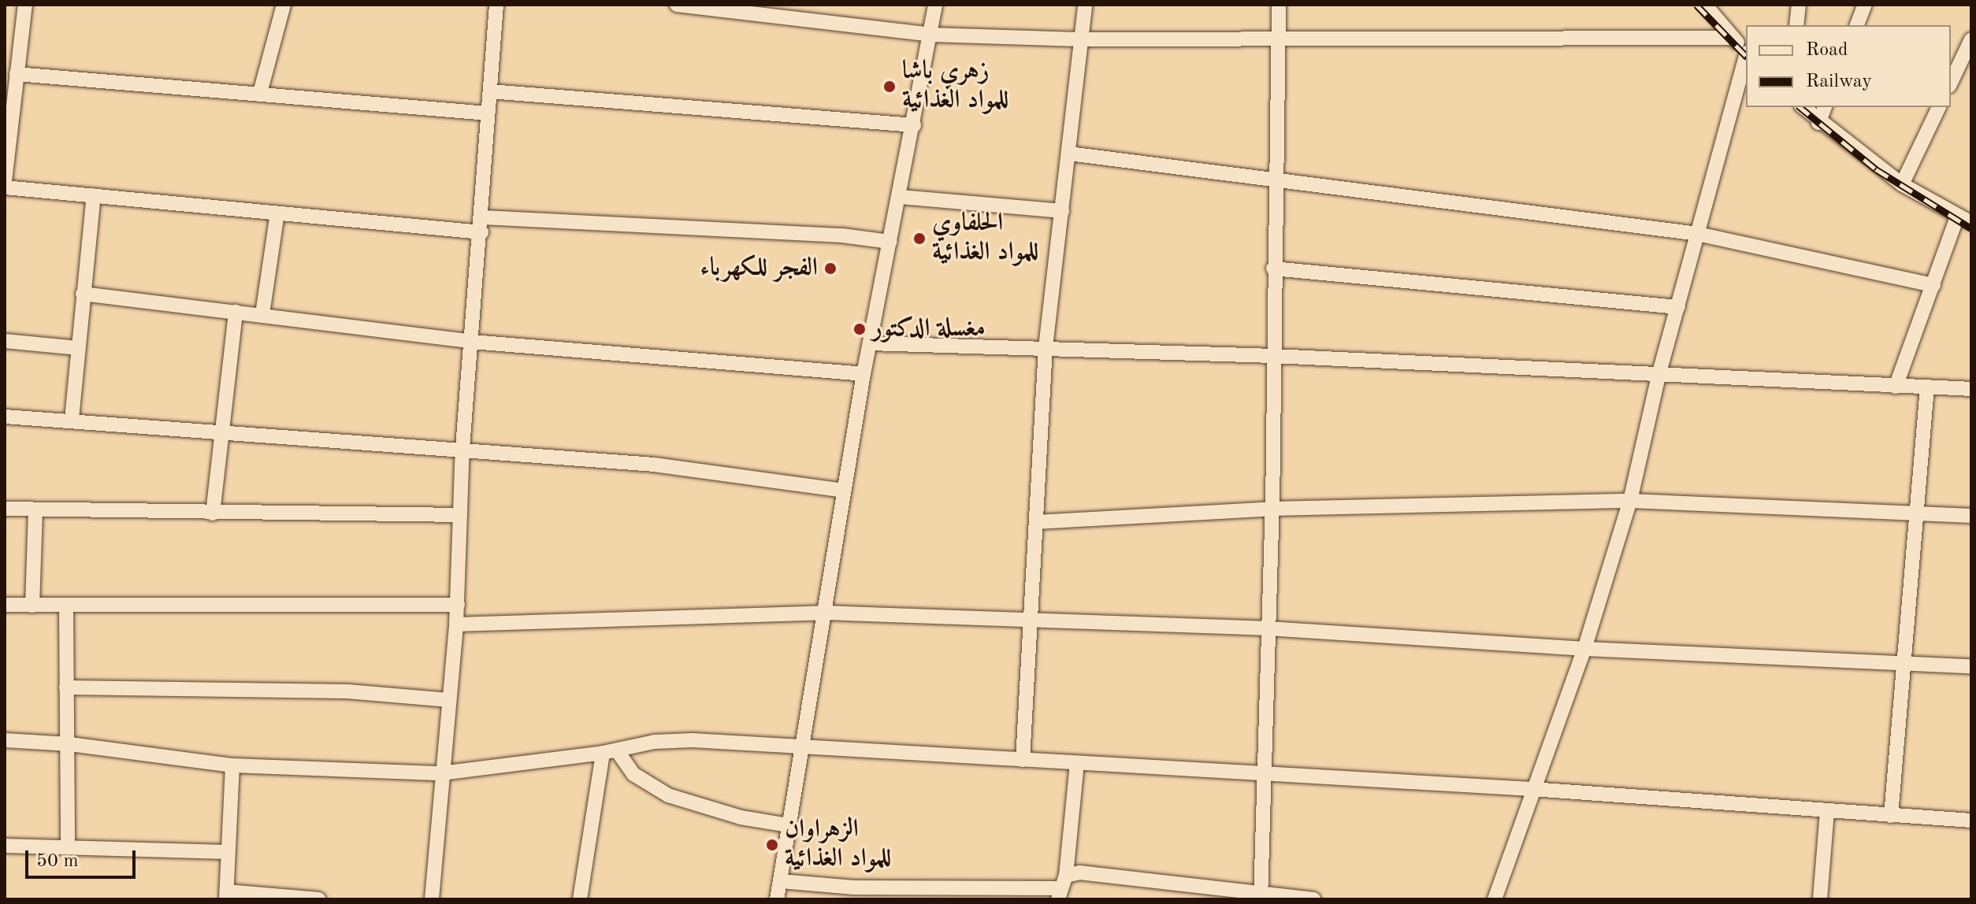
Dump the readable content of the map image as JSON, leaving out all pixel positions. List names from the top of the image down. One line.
{"places":["زهري باشا للمواد الغذائية","الحلفاوي للمواد الغذائية","الفجر للكهرباء","مغسلة الدكتور","الزهراوان للمواد الغذائية"],"legend":["Road","Railway"],"scale_bar":"50 m"}
